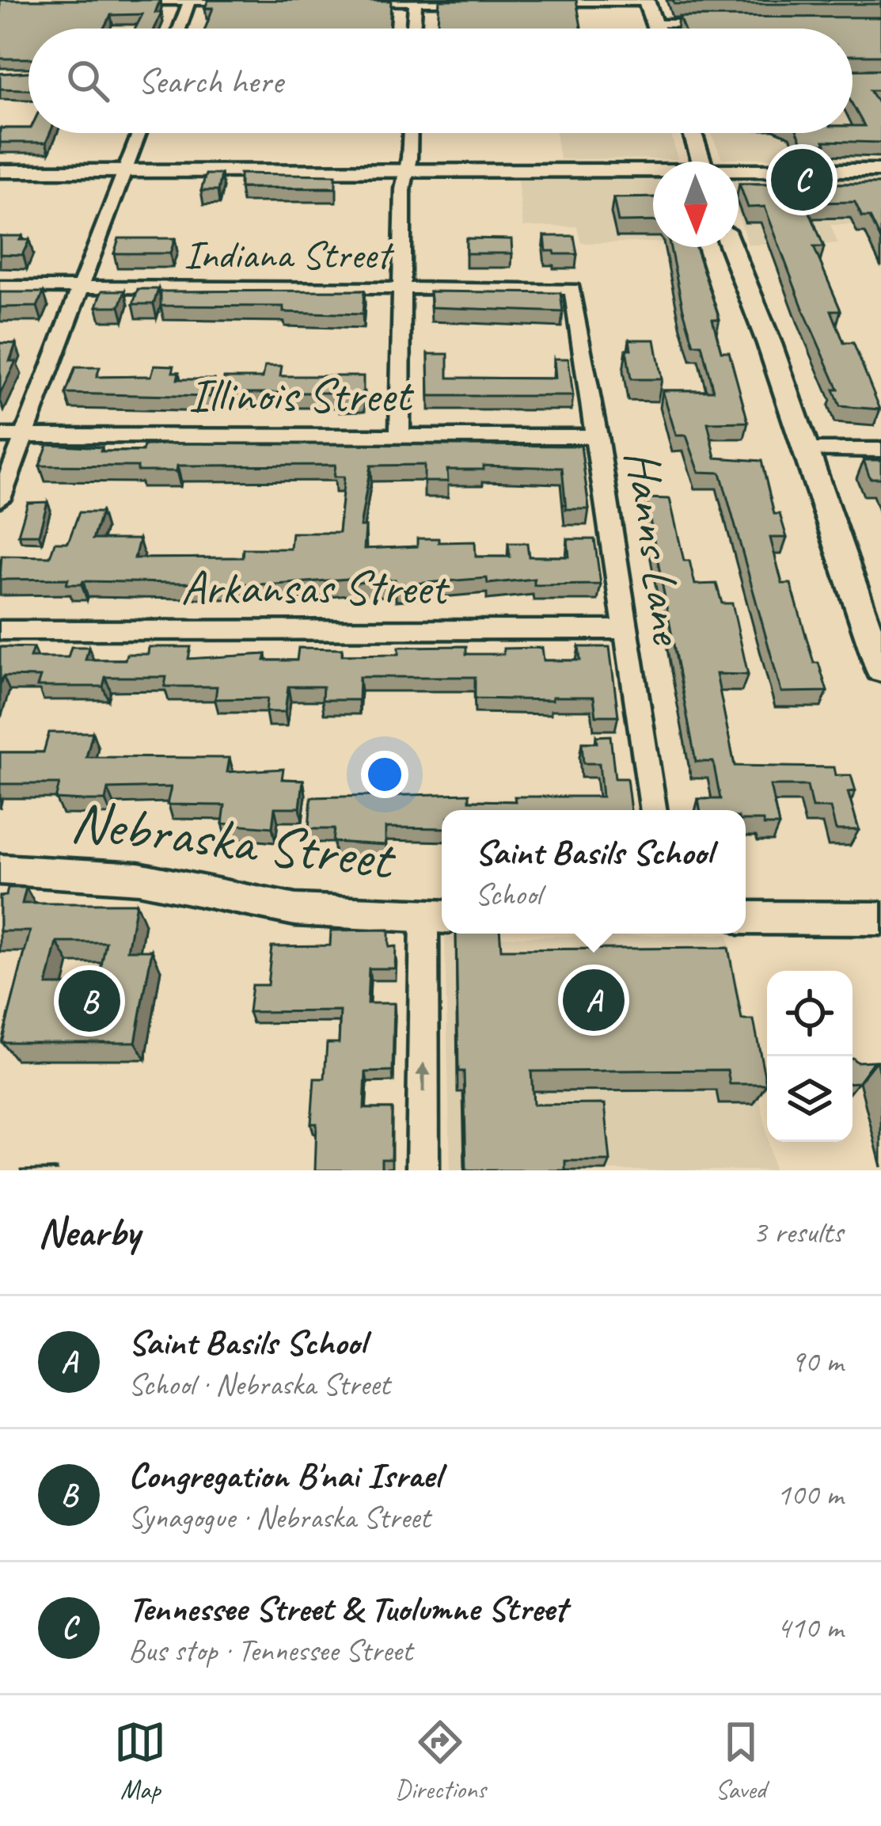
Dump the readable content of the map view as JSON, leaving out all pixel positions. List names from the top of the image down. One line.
{"streets":{"street":["Indiana Street","Illinois Street","Hanns Lane","Arkansas Street","Nebraska Street"]},"crossings":[["Indiana Street","Hanns Lane"],["Illinois Street","Hanns Lane"],["Hanns Lane","Arkansas Street"]],"north":"bottom","page":{"search":"Search here","pins":["C","A","B"],"popup":["Saint Basils School","School"],"heading":["Nearby","3 results"],"list":[{"mark":"A","name":"Saint Basils School","note":"School · Nebraska Street","value":"90 m"},{"mark":"B","name":"Congregation B'nai Israel","note":"Synagogue · Nebraska Street","value":"100 m"},{"mark":"C","name":"Tennessee Street & Tuolumne Street","note":"Bus stop · Tennessee Street","value":"410 m"}],"nav":["Map","Directions","Saved"]}}
